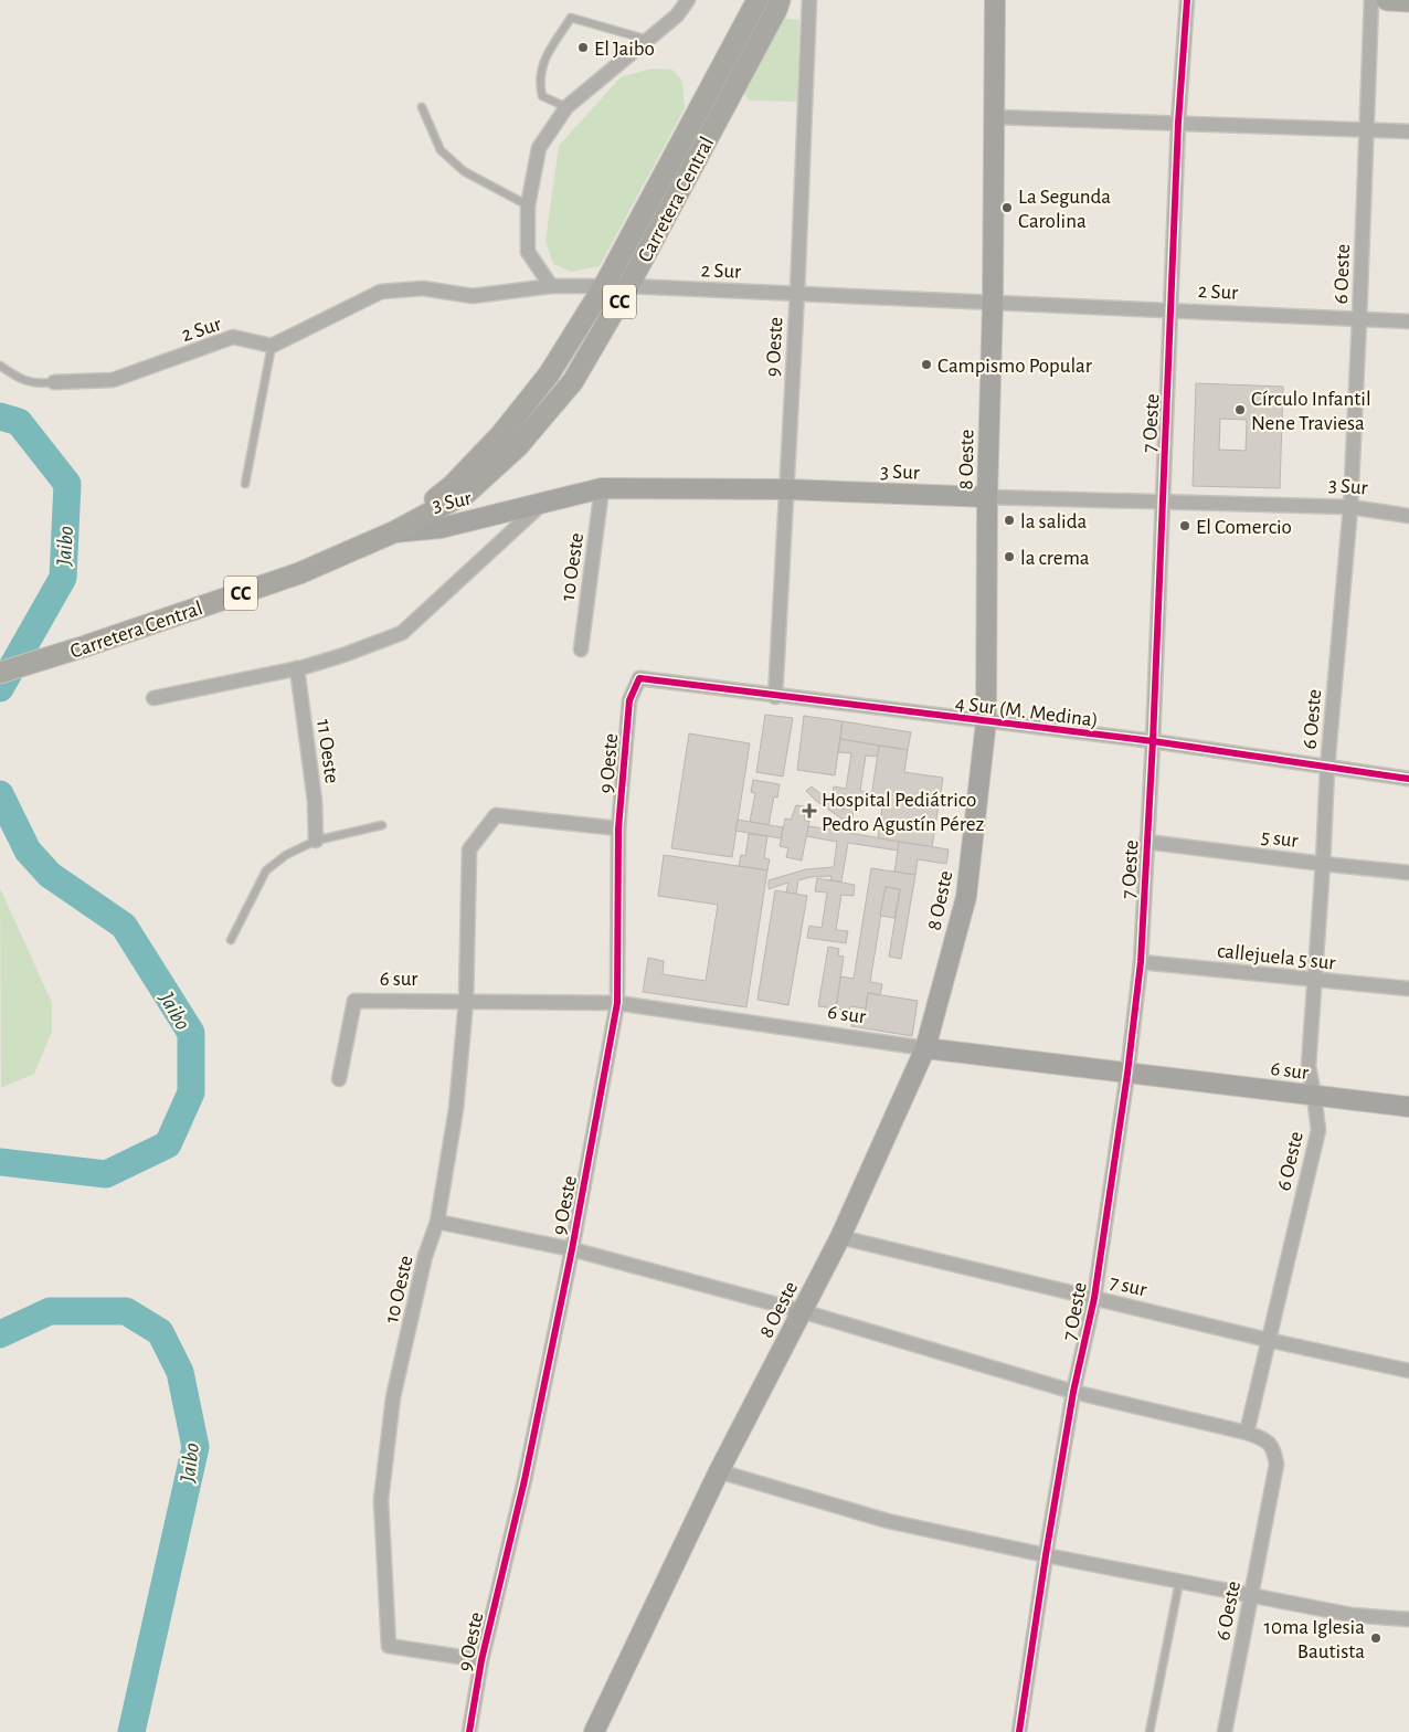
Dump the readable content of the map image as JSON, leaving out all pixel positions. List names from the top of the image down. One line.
{"streets":{"main road":["Carretera Central","CC","8 Oeste","3 Sur","6 sur"],"street":["2 Sur","6 Oeste","9 Oeste","7 Oeste","10 Oeste","4 Sur (M. Medina)","11 Oeste","5 sur","callejuela 5 sur","7 sur"]},"crossings":[["Carretera Central","2 Sur"],["Carretera Central","3 Sur"],["2 Sur","6 Oeste"],["2 Sur","9 Oeste"],["2 Sur","7 Oeste"],["2 Sur","8 Oeste"],["6 Oeste","3 Sur"],["6 Oeste","4 Sur (M. Medina)"],["6 Oeste","5 sur"],["6 Oeste","callejuela 5 sur"],["6 Oeste","6 sur"],["6 Oeste","7 sur"],["9 Oeste","3 Sur"],["9 Oeste","10 Oeste"],["9 Oeste","4 Sur (M. Medina)"],["9 Oeste","6 sur"],["7 Oeste","3 Sur"],["7 Oeste","4 Sur (M. Medina)"],["7 Oeste","5 sur"],["7 Oeste","callejuela 5 sur"],["7 Oeste","6 sur"],["7 Oeste","7 sur"],["8 Oeste","3 Sur"],["8 Oeste","4 Sur (M. Medina)"],["8 Oeste","6 sur"],["8 Oeste","7 sur"],["3 Sur","10 Oeste"],["10 Oeste","6 sur"]],"water":["Jaibo"],"places":{"other":["El Jaibo","La Segunda Carolina","Campismo Popular","Círculo Infantil Nene Traviesa","la salida","El Comercio","la crema","10ma Iglesia Bautista"],"health":["Hospital Pediátrico Pedro Agustín Pérez"]}}
